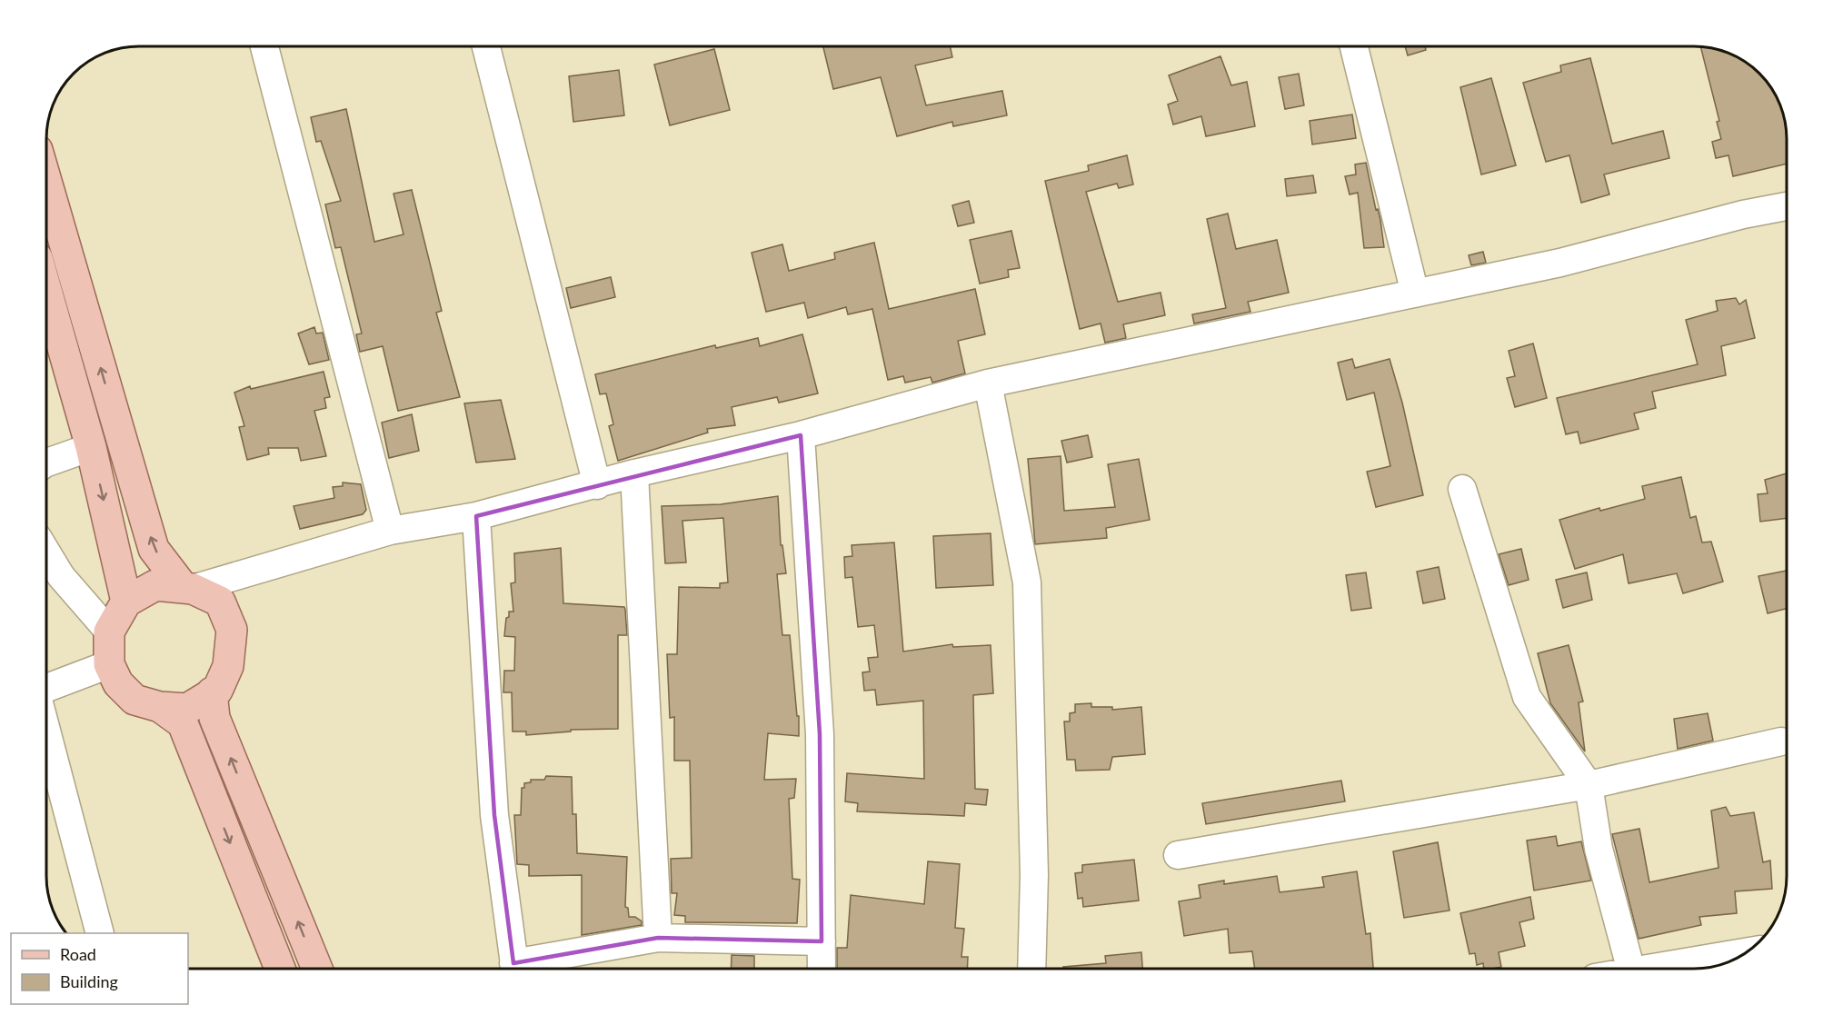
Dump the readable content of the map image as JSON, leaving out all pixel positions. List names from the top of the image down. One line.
{"legend":["Road","Building"]}
